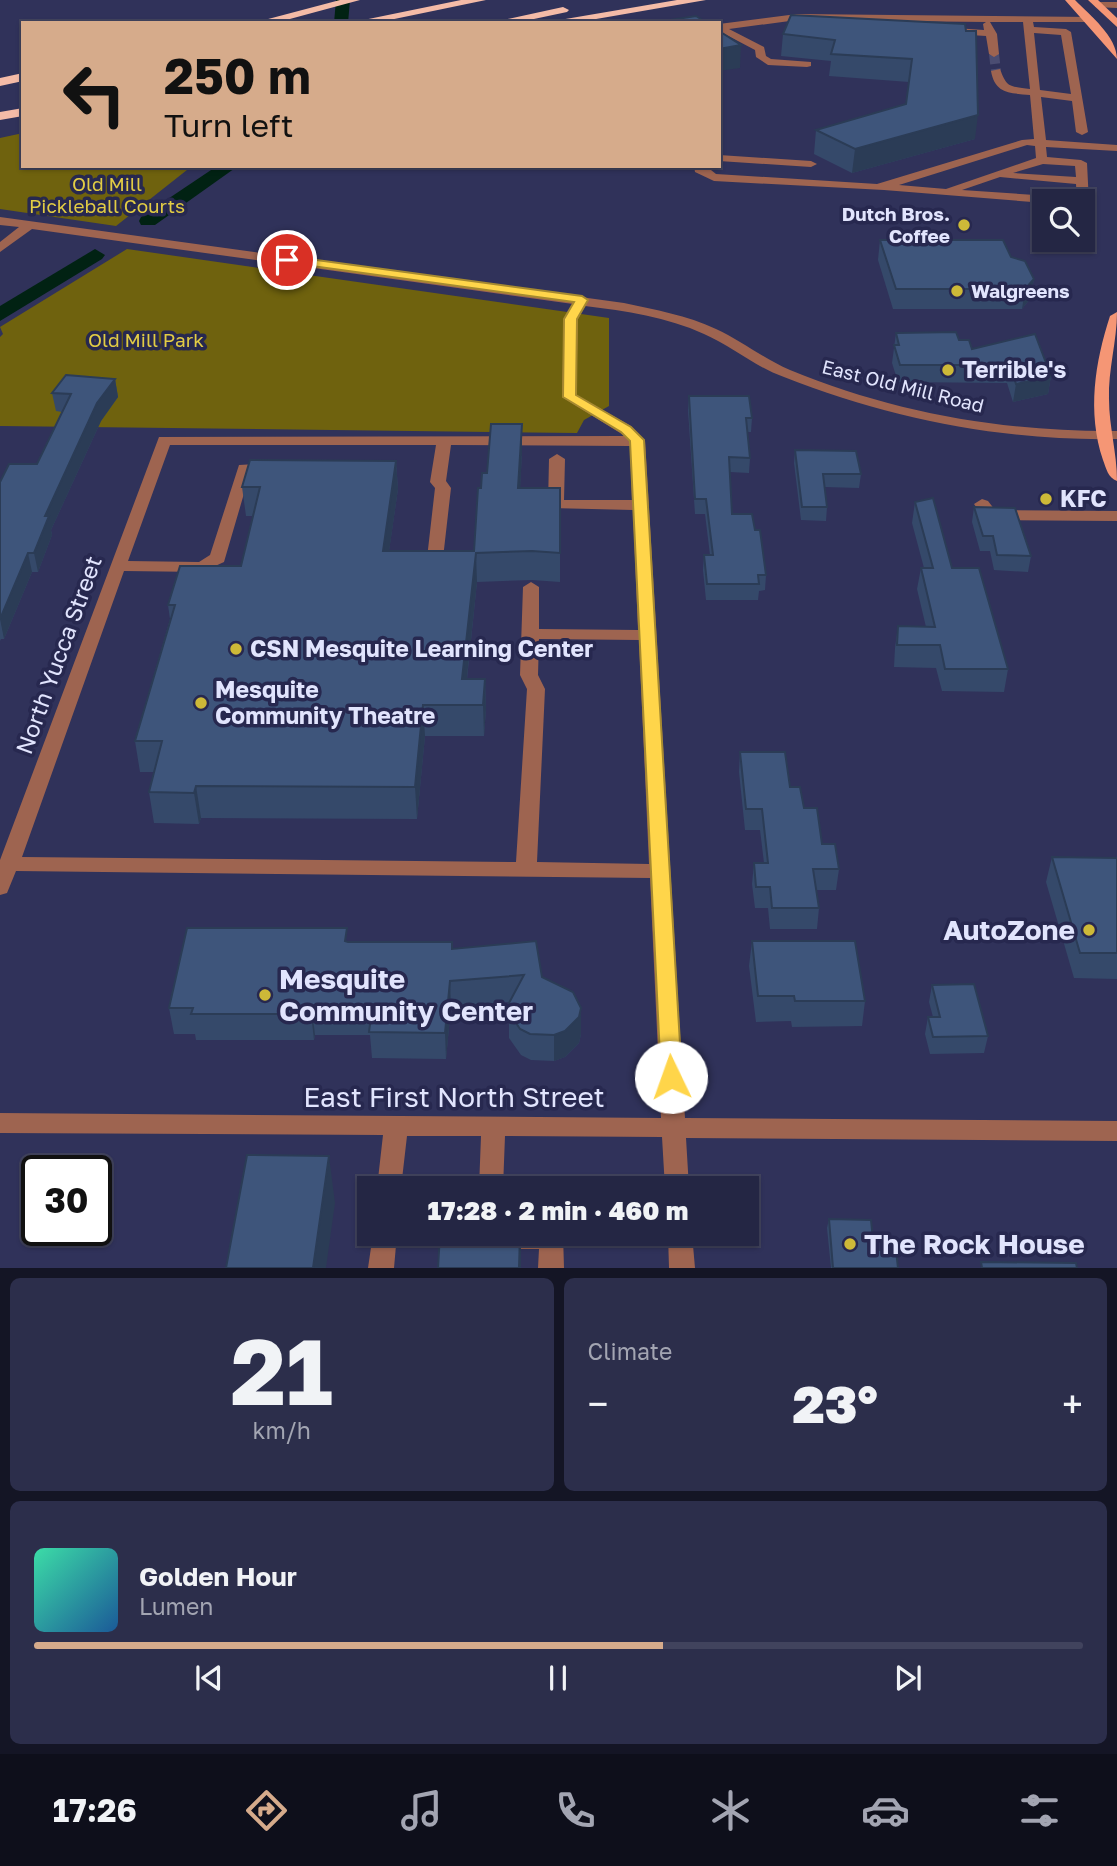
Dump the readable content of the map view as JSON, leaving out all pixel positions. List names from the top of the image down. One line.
{"streets":{"street":["East Old Mill Road","North Yucca Street","East First North Street"]},"parks":["Old Mill Pickleball Courts","Old Mill Park"],"places":["Dutch Bros. Coffee","Walgreens","Terrible's","KFC","CSN Mesquite Learning Center","Mesquite Community Theatre","AutoZone","Mesquite Community Center","The Rock House"],"page":{"turn":["250 m","Turn left"],"limit":"30","trip":"17:28 · 2 min · 460 m","tile":[["21","km/h"],"Climate"],"heat":["−","23°","+"],"song":["Golden Hour","Lumen"],"tabs":"17:26"}}
